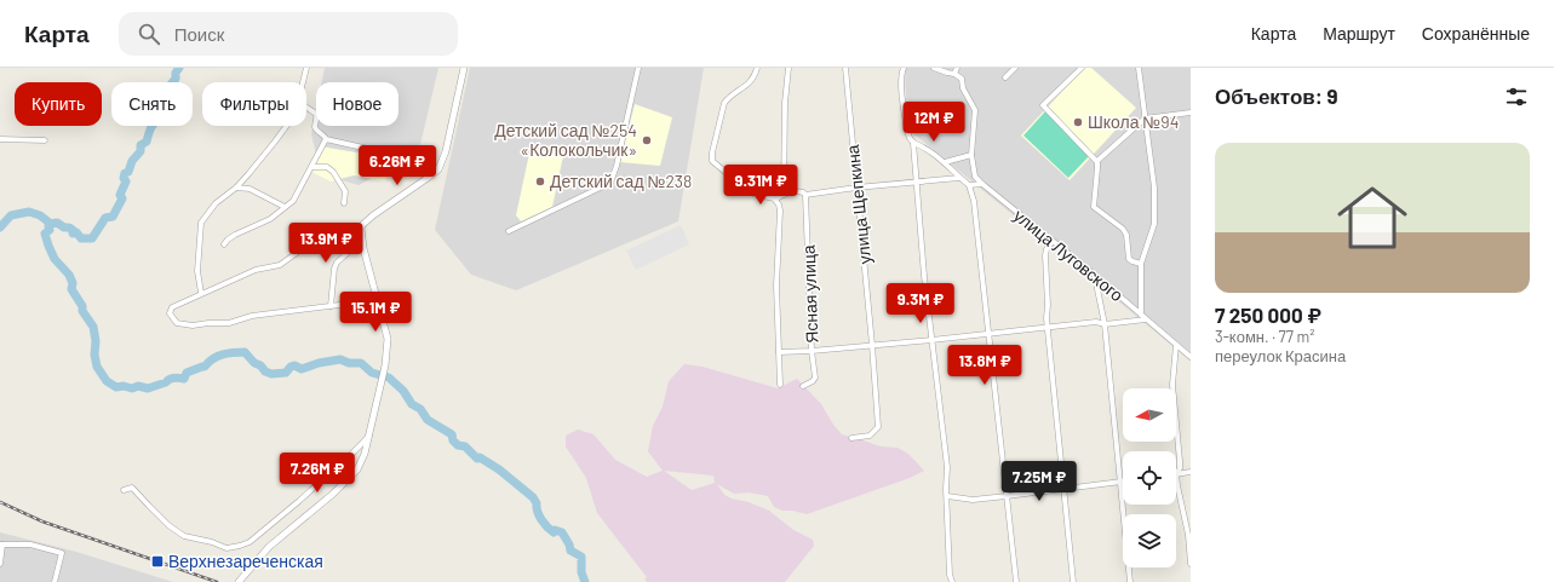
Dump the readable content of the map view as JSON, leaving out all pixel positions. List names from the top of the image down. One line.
{"streets":{"street":["улица Щепкина","улица Луговского","Ясная улица"]},"places":{"other":["Школа №94","Детский сад №254 «Колокольчик»","Детский сад №238"],"transit":["Верхнезареченская"]},"north":"left","page":{"header":"Карта","search":"Поиск","nav":["Карта","Маршрут","Сохранённые"],"heading":"Объектов: 9","chip":["Купить","Снять","Фильтры","Новое"],"price":["12M ₽","6.26M ₽","9.31M ₽","13.9M ₽","9.3M ₽","15.1M ₽","13.8M ₽","7.26M ₽","7.25M ₽"],"list":[{"name":"7 250 000 ₽","note":"3-комн. · 77 m² · переулок Красина"}]}}
